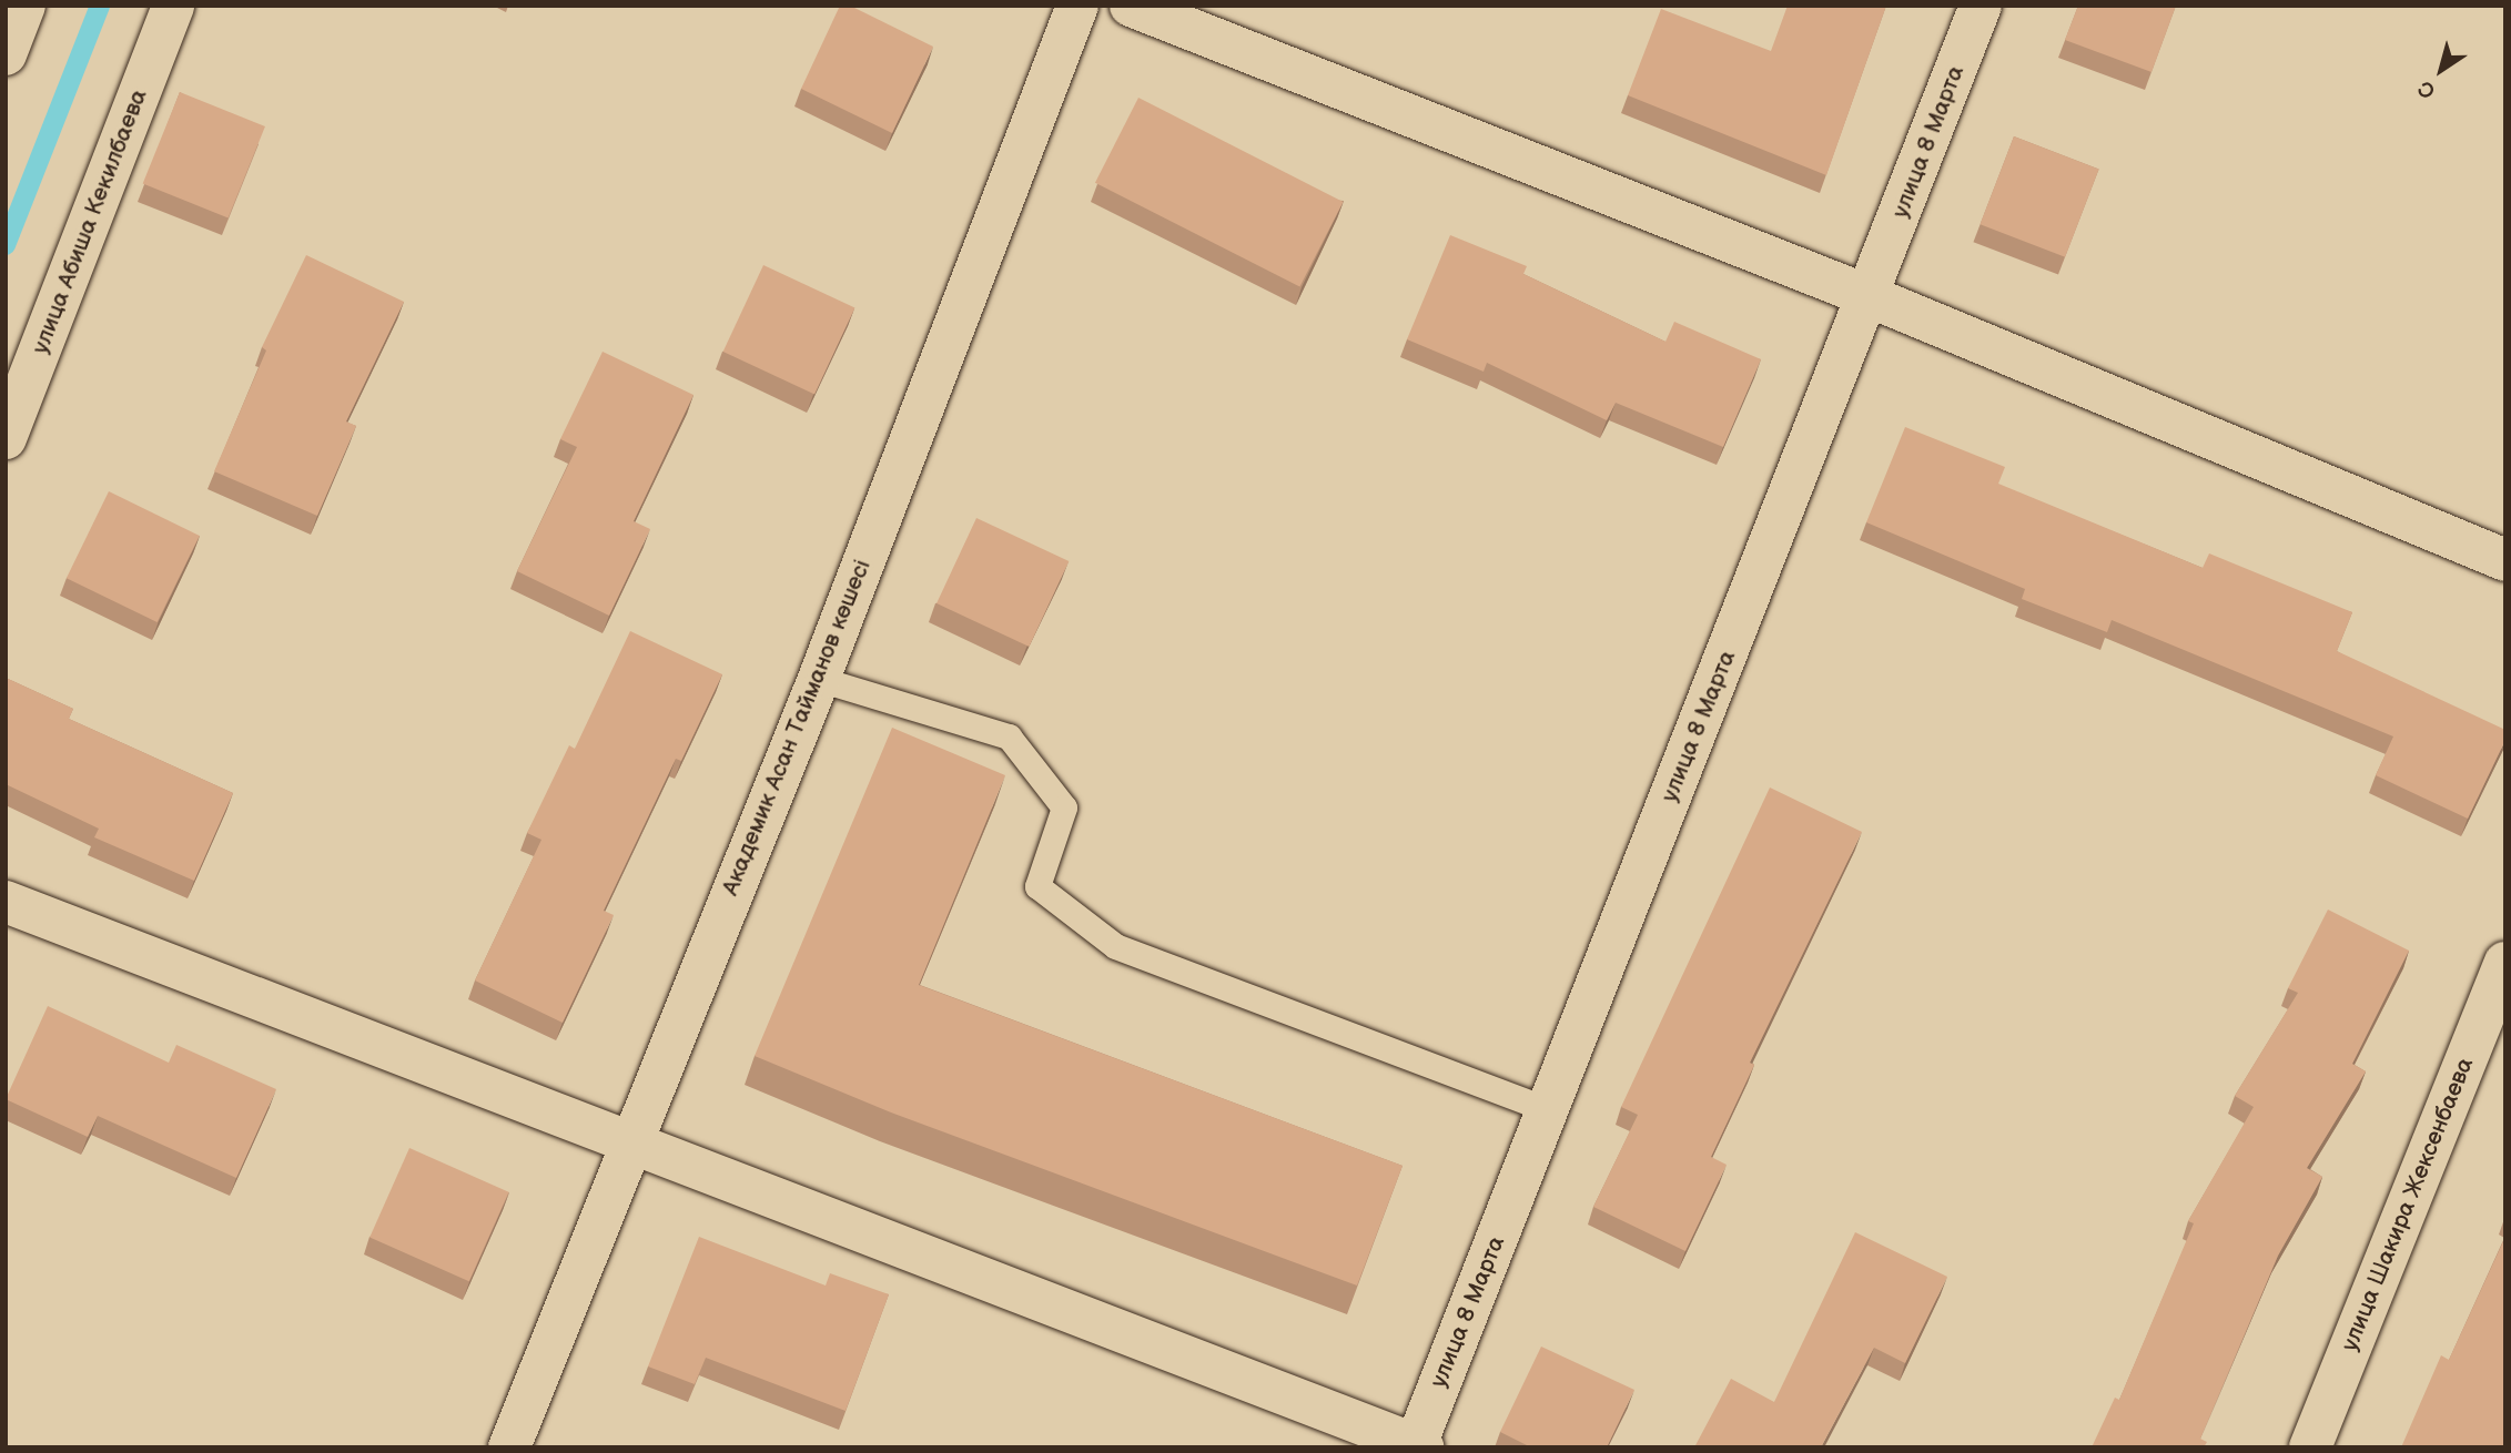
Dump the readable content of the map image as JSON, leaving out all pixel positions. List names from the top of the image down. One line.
{"streets":{"street":["улица 8 Марта","улица Абиша Кекилбаева","Академик Асан Тайманов көшесі","улица Шакира Жексенбаева"]},"north":"bottom left"}
